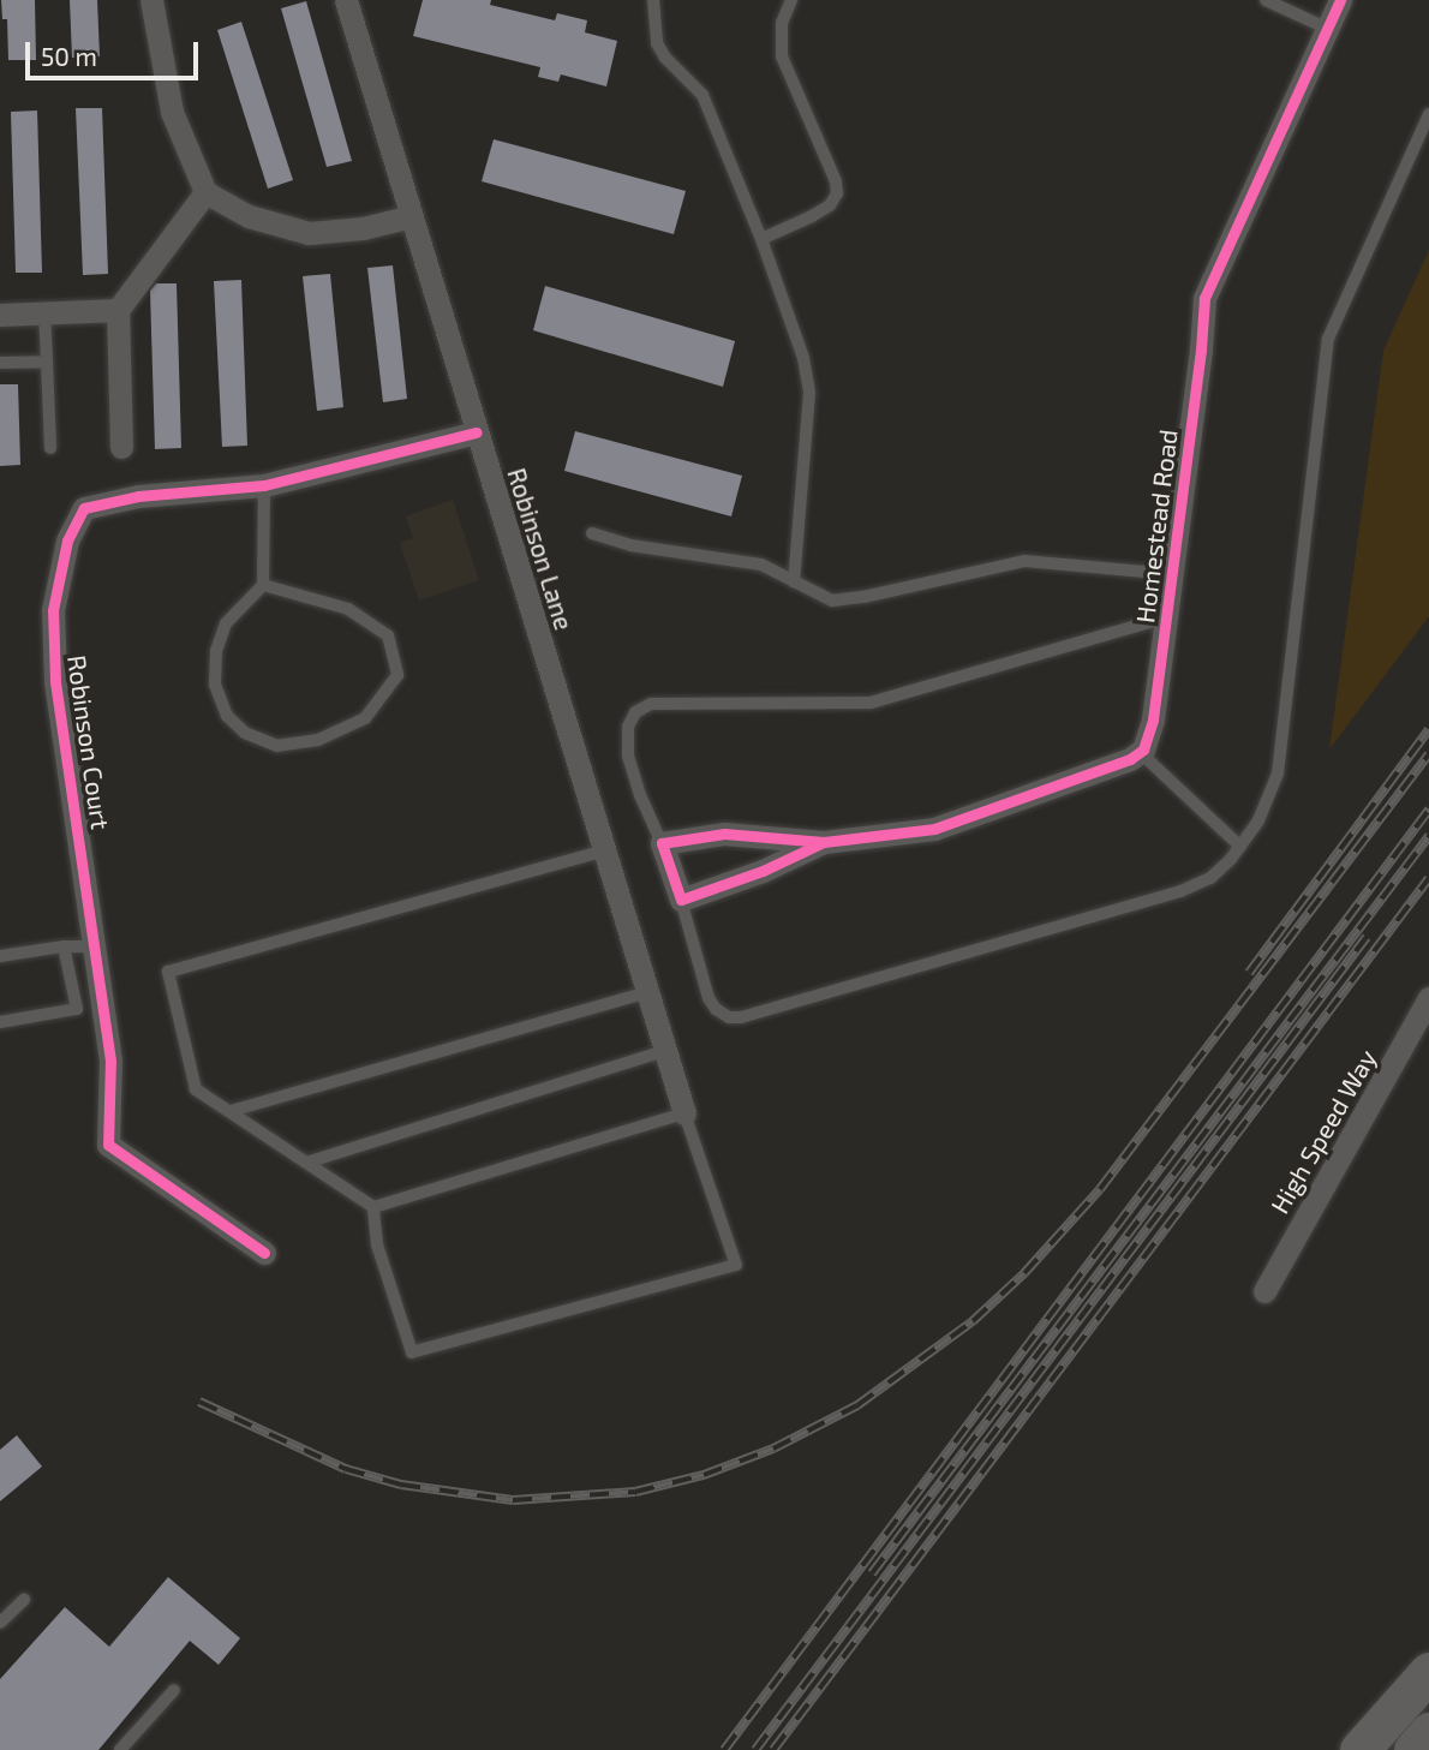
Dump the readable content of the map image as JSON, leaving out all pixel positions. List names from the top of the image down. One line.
{"streets":{"street":["Homestead Road","Robinson Lane","Robinson Court","High Speed Way"]},"crossings":[["Robinson Lane","Robinson Court"]],"scale_bar":"50 m"}
